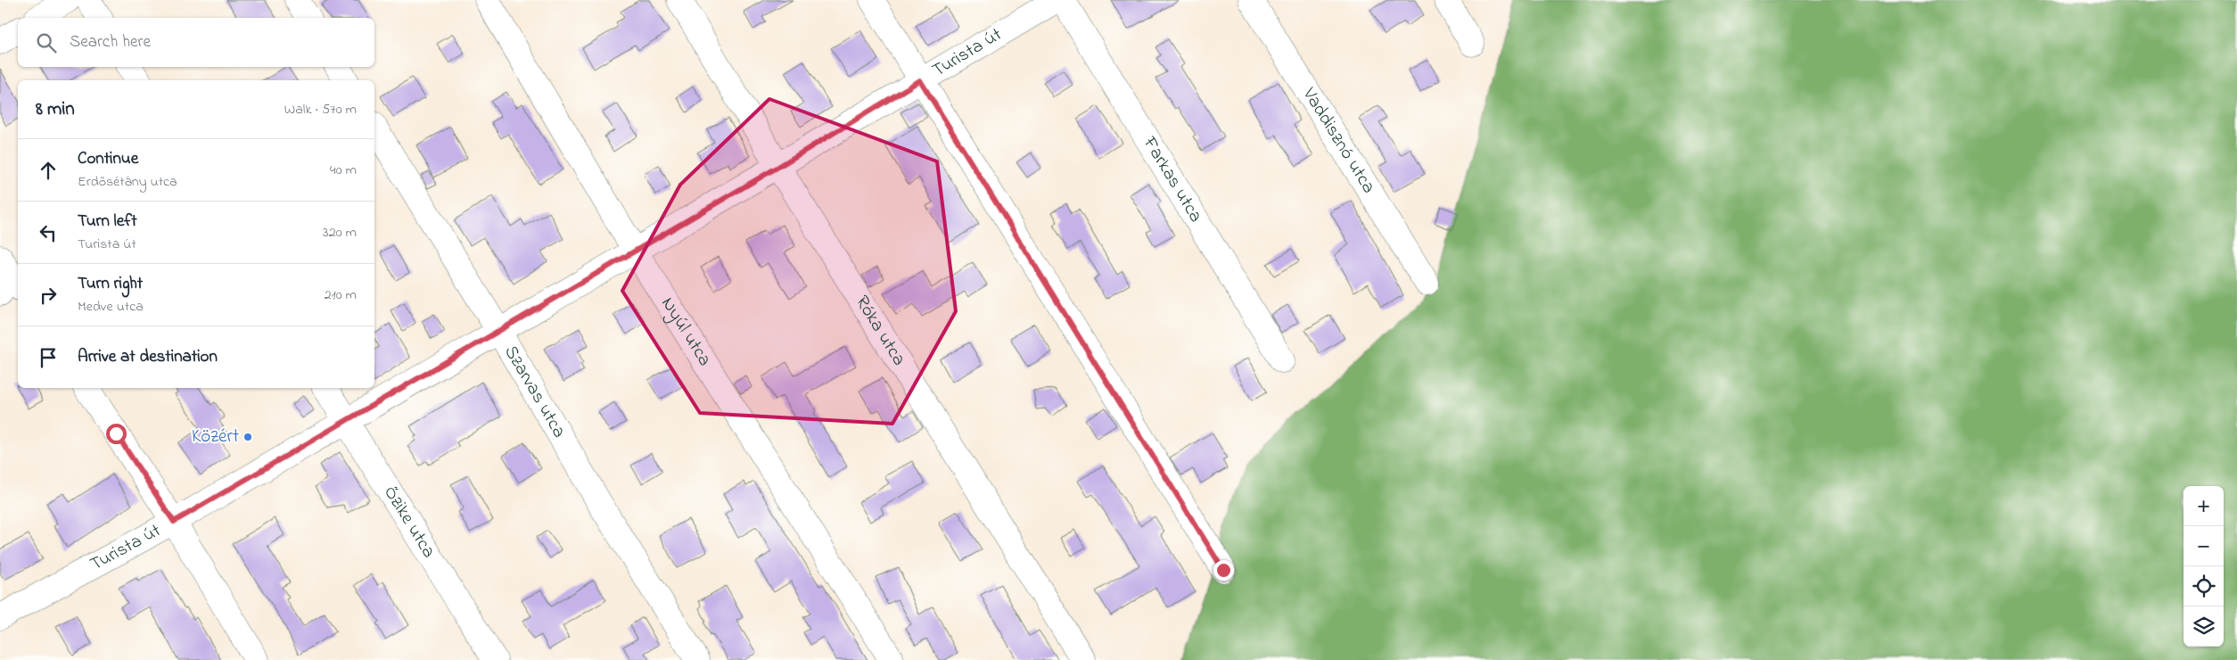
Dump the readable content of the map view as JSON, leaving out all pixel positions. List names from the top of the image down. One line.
{"streets":{"street":["Turista út","Vaddisznó utca","Farkas utca","Róka utca","Nyúl utca","Szarvas utca","Őzike utca"]},"crossings":[["Turista út","Róka utca"],["Turista út","Nyúl utca"],["Turista út","Szarvas utca"],["Turista út","Őzike utca"]],"places":["Közért"],"page":{"search":"Search here","heading":["8 min","Walk · 570 m"],"list":[["Continue","Erdősétány utca","40 m"],["Turn left","Turista út","320 m"],["Turn right","Medve utca","210 m"],"Arrive at destination"],"map_buttons":["+","−"]}}
